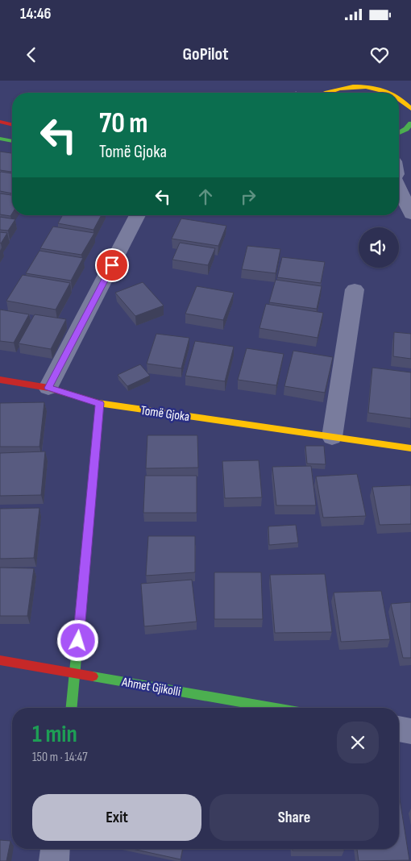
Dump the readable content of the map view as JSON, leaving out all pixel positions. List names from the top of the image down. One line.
{"streets":{"street":["Tomë Gjoka","Ahmet Gjikolli"]},"page":{"status":"14:46","header":"GoPilot","turn":["70 m","Tomë Gjoka"],"heading":["1 min","150 m · 14:47"],"buttons":["Exit","Share"]}}
